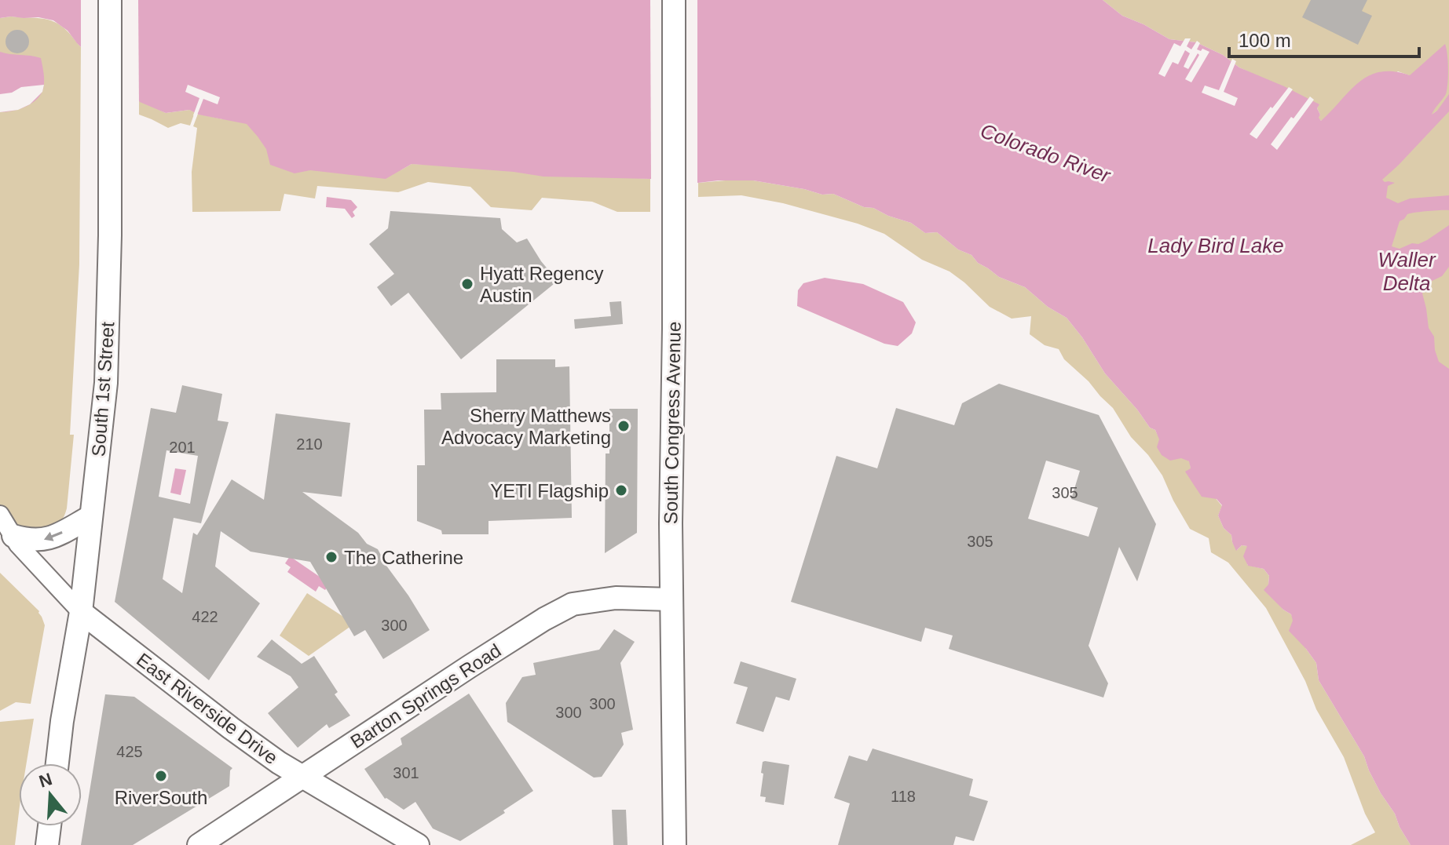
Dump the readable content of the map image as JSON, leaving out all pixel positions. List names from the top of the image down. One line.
{"streets":{"main road":["South 1st Street","South Congress Avenue","Barton Springs Road","East Riverside Drive"]},"crossings":[["South 1st Street","East Riverside Drive"],["South Congress Avenue","Barton Springs Road"],["Barton Springs Road","East Riverside Drive"]],"water":["Colorado River","Lady Bird Lake","Waller Delta"],"places":["Hyatt Regency Austin","Sherry Matthews Advocacy Marketing","YETI Flagship","The Catherine","RiverSouth"],"house_numbers":["210","201","305","305","422","300","300","300","425","301","118"],"scale_bar":"100 m","north":"top"}
